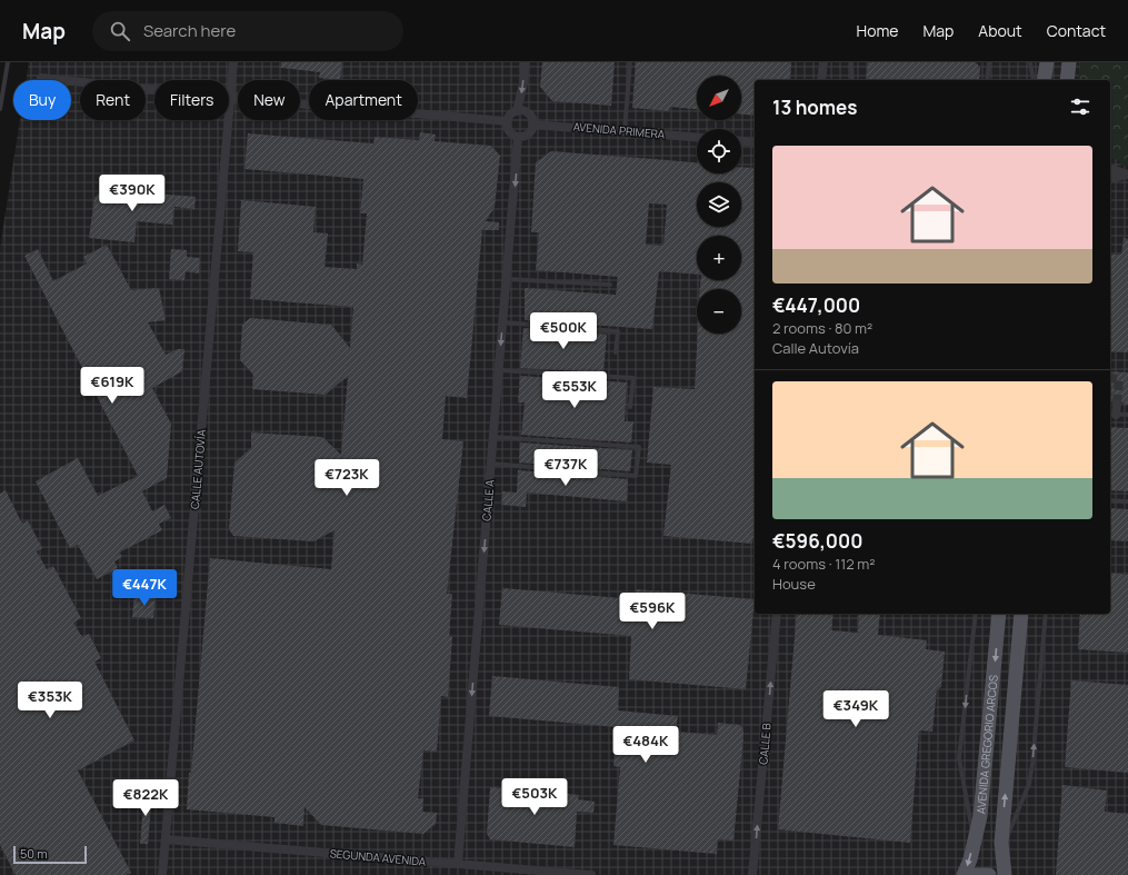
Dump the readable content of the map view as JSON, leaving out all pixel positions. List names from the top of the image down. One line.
{"streets":{"main road":["AVENIDA GREGORIO ARCOS"],"street":["AVENIDA PRIMERA","CALLE AUTOVÍA","CALLE A","CALLE B","SEGUNDA AVENIDA"]},"crossings":[["AVENIDA PRIMERA","CALLE A"],["CALLE AUTOVÍA","SEGUNDA AVENIDA"],["CALLE A","SEGUNDA AVENIDA"]],"one_way":["CALLE A","CALLE B"],"scale_bar":"50 m","north":"bottom left","page":{"header":"Map","search":"Search here","nav":["Home","Map","About","Contact"],"map_buttons":["+","−"],"chip":["Buy","Rent","Filters","New","Apartment"],"heading":"13 homes","list":[{"name":"€447,000","note":"2 rooms · 80 m² · Calle Autovía"},{"name":"€596,000","note":"4 rooms · 112 m² · House"}],"price":["€390K","€500K","€619K","€553K","€737K","€723K","€447K","€596K","€353K","€349K","€484K","€503K","€822K"],"scale":"50 m"}}
